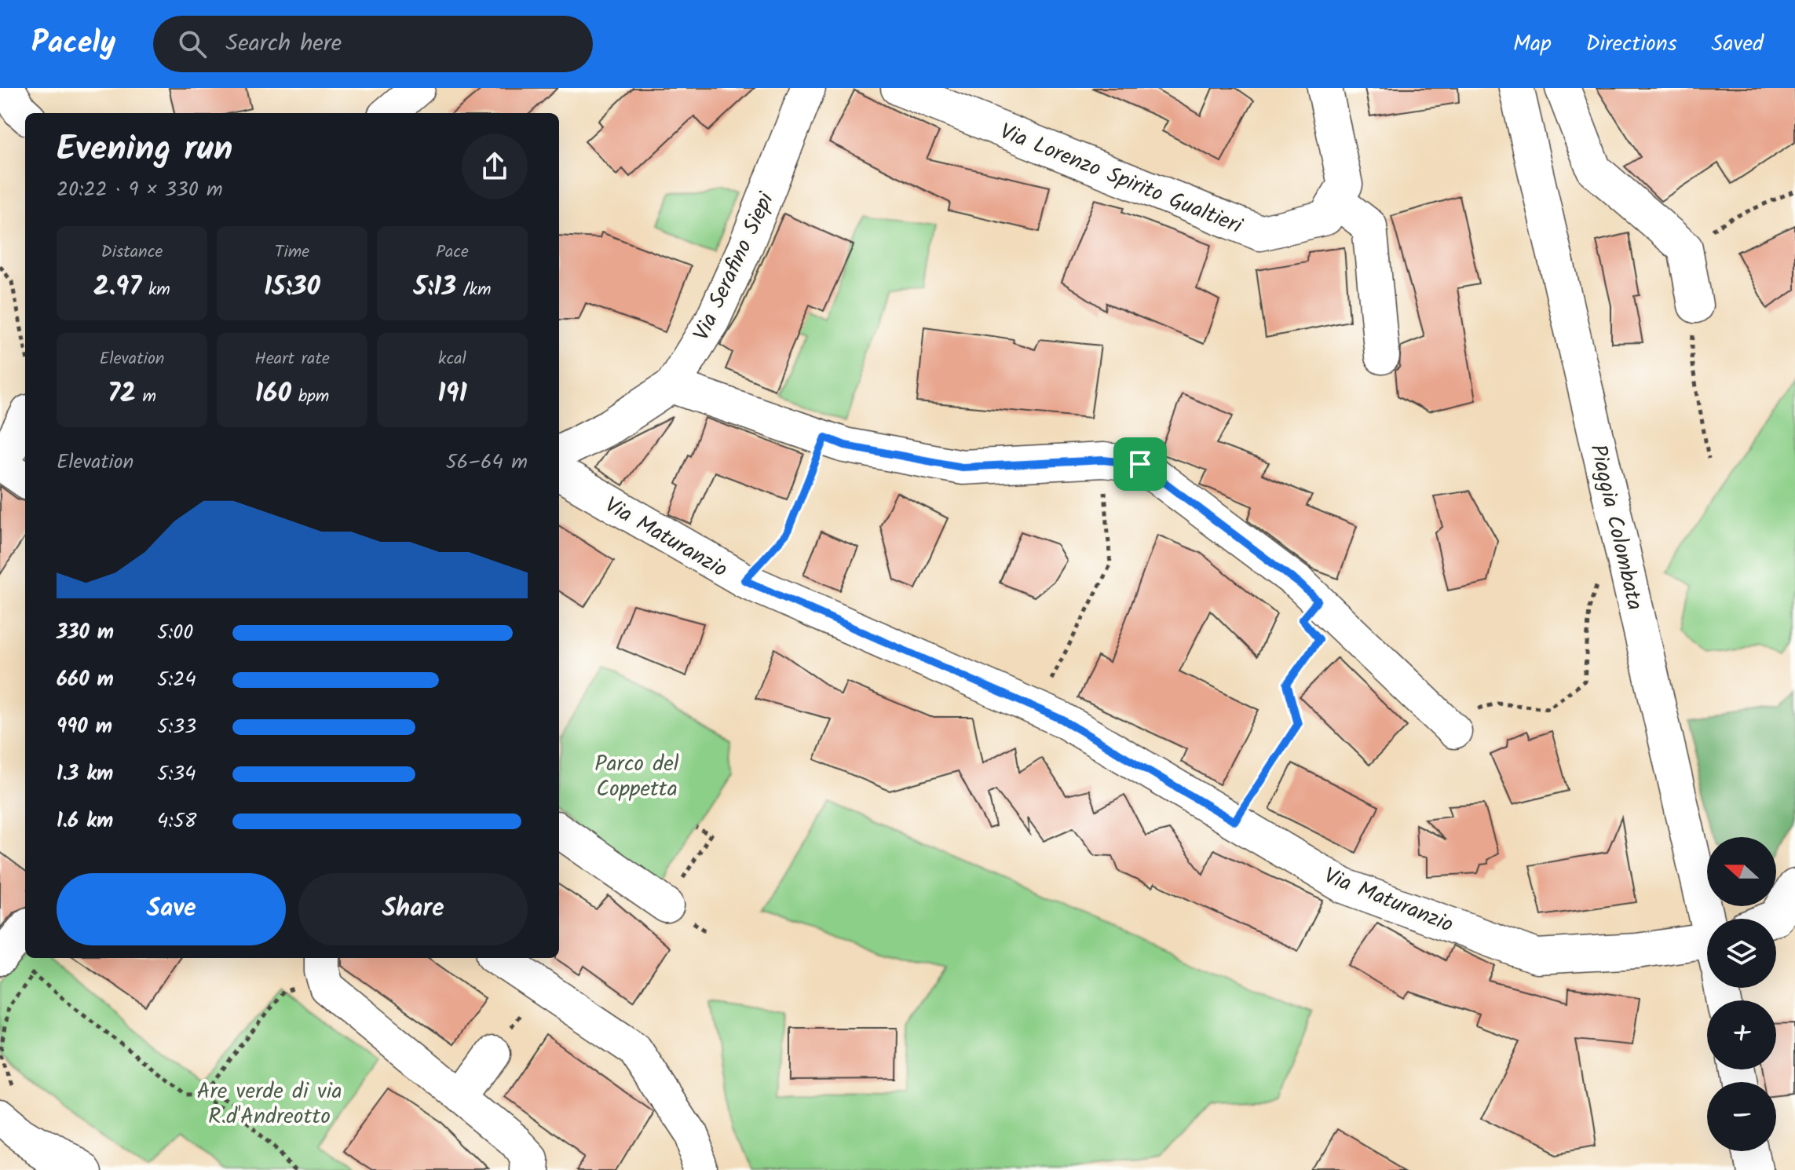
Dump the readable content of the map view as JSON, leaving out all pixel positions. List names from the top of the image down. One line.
{"streets":{"street":["Via Lorenzo Spirito Gualtieri","Via Serafino Siepi","Piaggia Colombata","Via Maturanzio"]},"parks":["Parco del Coppetta","Are verde di via R.d'Andreotto"],"north":"left","page":{"header":"Pacely","search":"Search here","nav":["Map","Directions","Saved"],"heading":["Evening run","20:22 · 9 × 330 m"],"stats":[["Distance","2.97 km"],["Time","15:30"],["Pace","5:13 /km"],["Elevation","72 m"],["Heart rate","160 bpm"],["kcal","191"]],"chart":["Elevation","56–64 m"],"list":[{"name":"330 m","note":"5:00"},{"name":"660 m","note":"5:24"},{"name":"990 m","note":"5:33"},{"name":"1.3 km","note":"5:34"},{"name":"1.6 km","note":"4:58"}],"map_buttons":["+","−"],"buttons":["Save","Share"]}}
